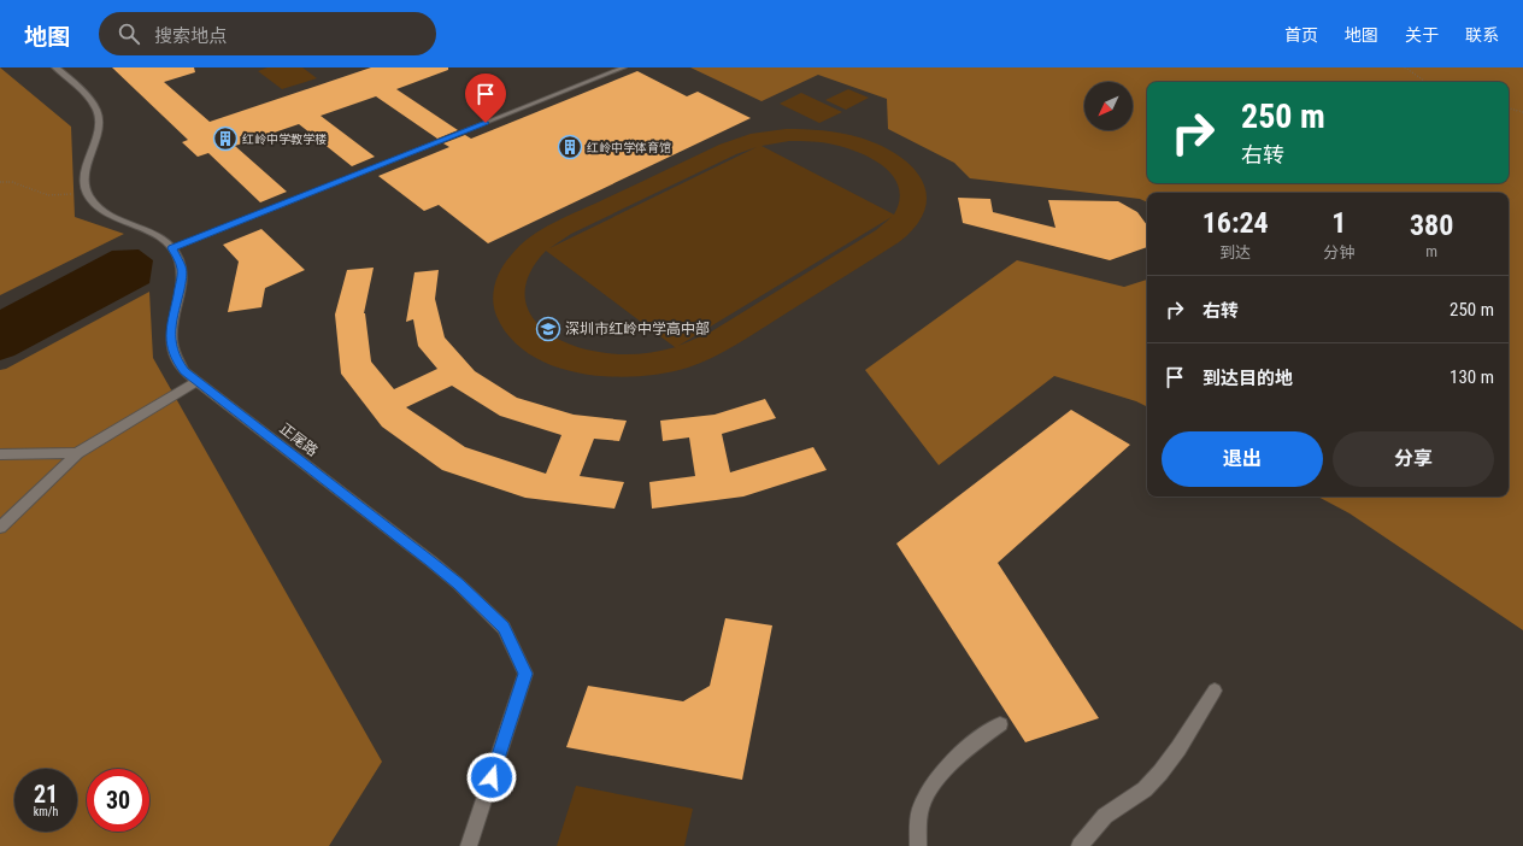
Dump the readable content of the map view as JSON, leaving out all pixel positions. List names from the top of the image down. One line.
{"streets":{"street":["正尾路"]},"places":{"building":["红岭中学教学楼","红岭中学体育馆"],"school or university":["深圳市红岭中学高中部"]},"north":"bottom left","page":{"header":"地图","search":"搜索地点","nav":["首页","地图","关于","联系"],"turn":["250 m","右转"],"eta":["16:24","到达","1","分钟","380","m"],"list":[{"name":"右转","value":"250 m"},{"name":"到达目的地","value":"130 m"}],"buttons":["退出","分享"],"speed":"21 km/h","limit":"30"}}
